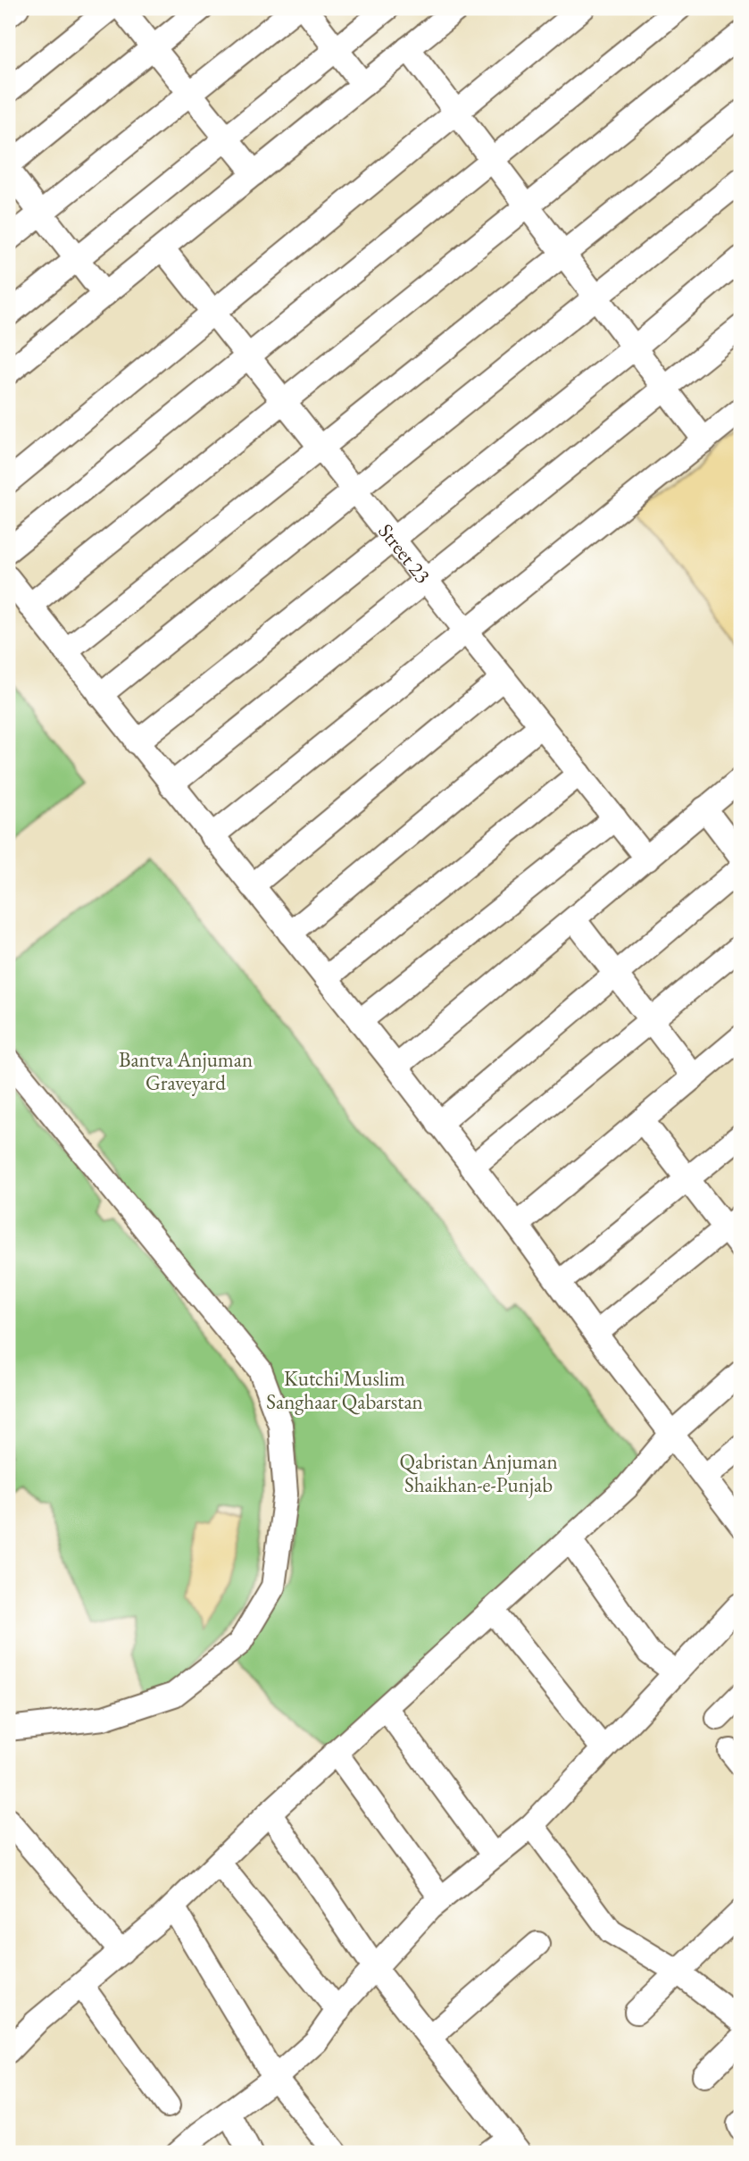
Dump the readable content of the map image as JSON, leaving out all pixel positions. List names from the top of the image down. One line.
{"streets":{"street":["Street 23"]},"parks":["Bantva Anjuman Graveyard","Kutchi Muslim Sanghaar Qabarstan","Qabristan Anjuman Shaikhan-e-Punjab"]}
